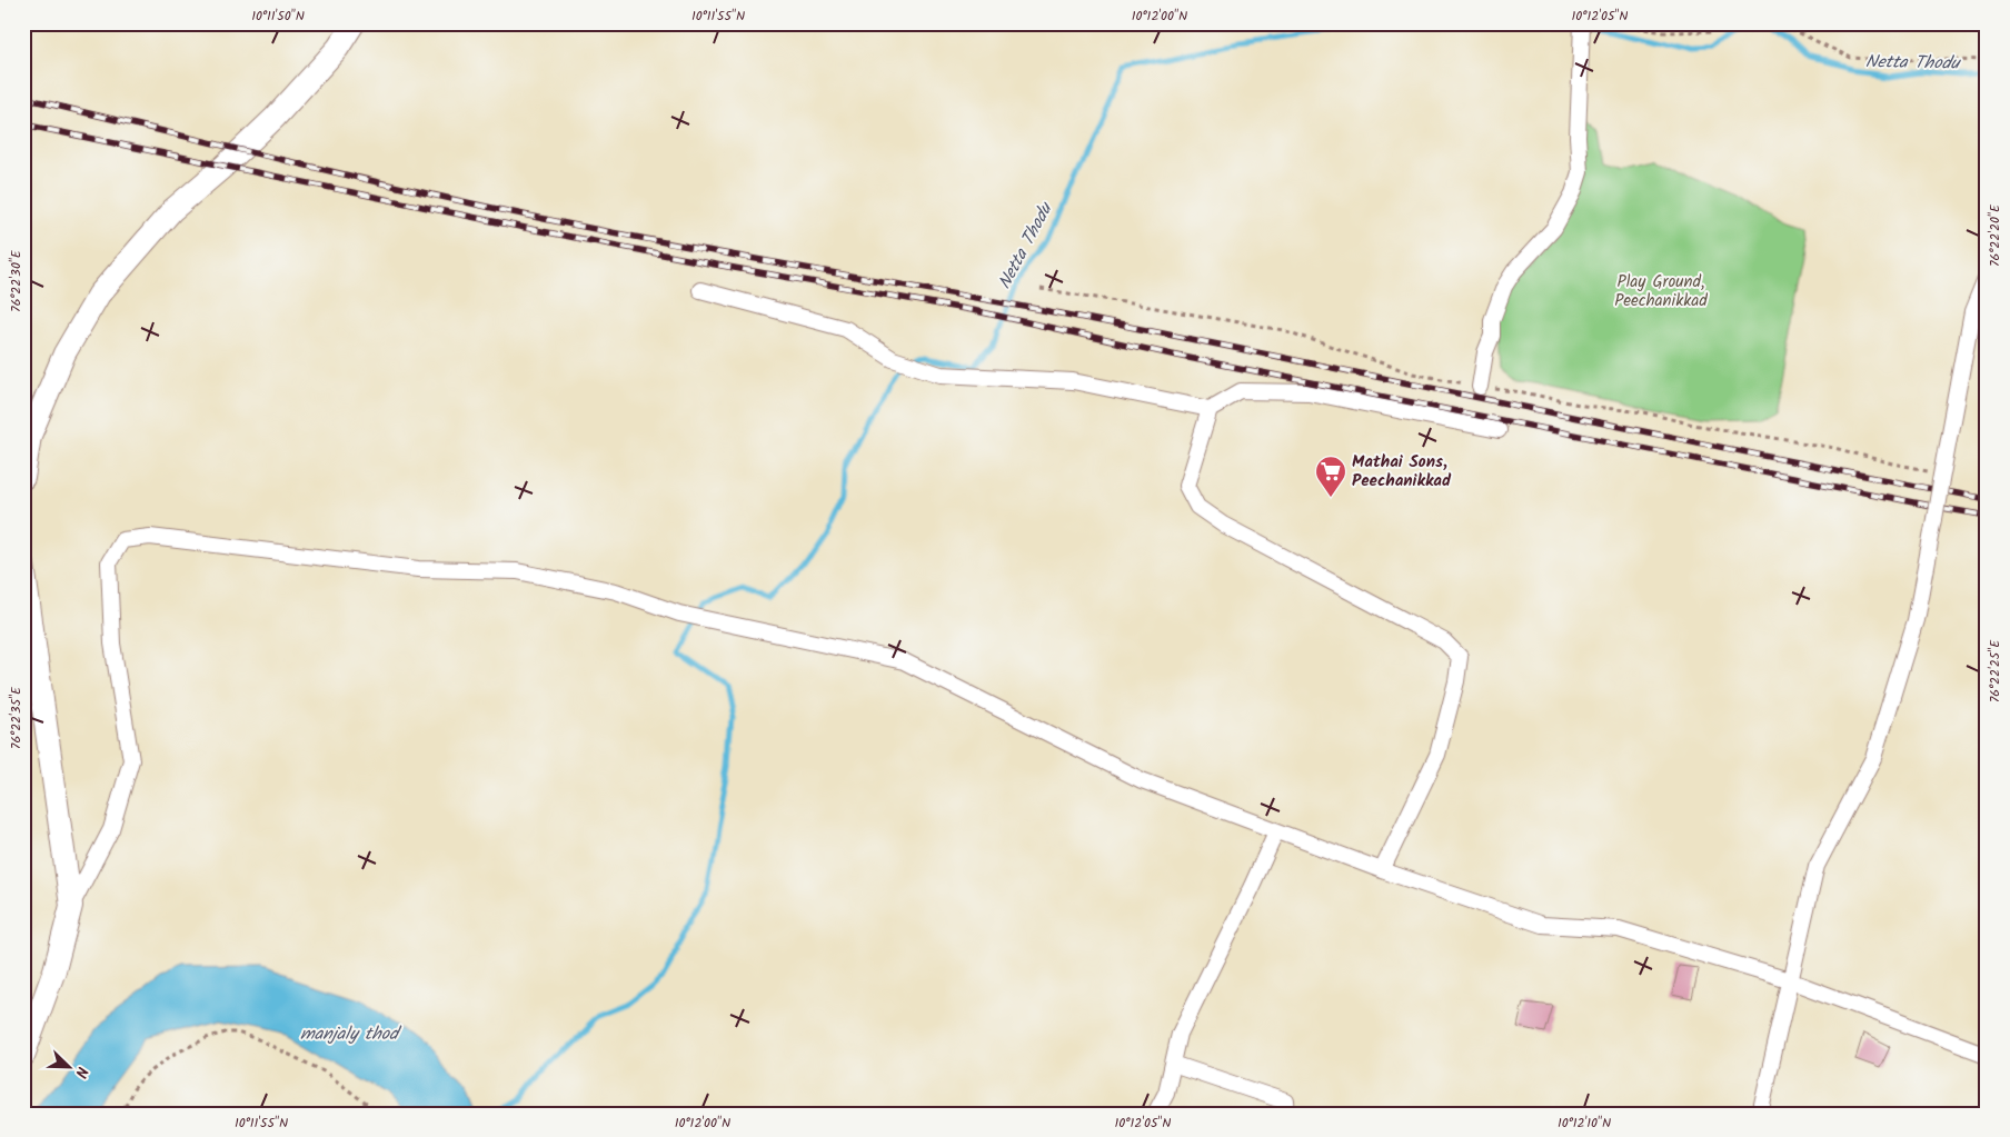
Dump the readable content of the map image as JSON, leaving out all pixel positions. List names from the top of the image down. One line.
{"water":["Netta Thodu","manjaly thod"],"parks":["Play Ground, Peechanikkad"],"places":{"supermarket":["Mathai Sons, Peechanikkad"]},"north":"bottom right","coordinates":["10°11'50\"N","10°11'55\"N","10°12'00\"N","10°12'05\"N","76°22'20\"E","76°22'30\"E","76°22'25\"E","76°22'35\"E","10°12'10\"N"]}
